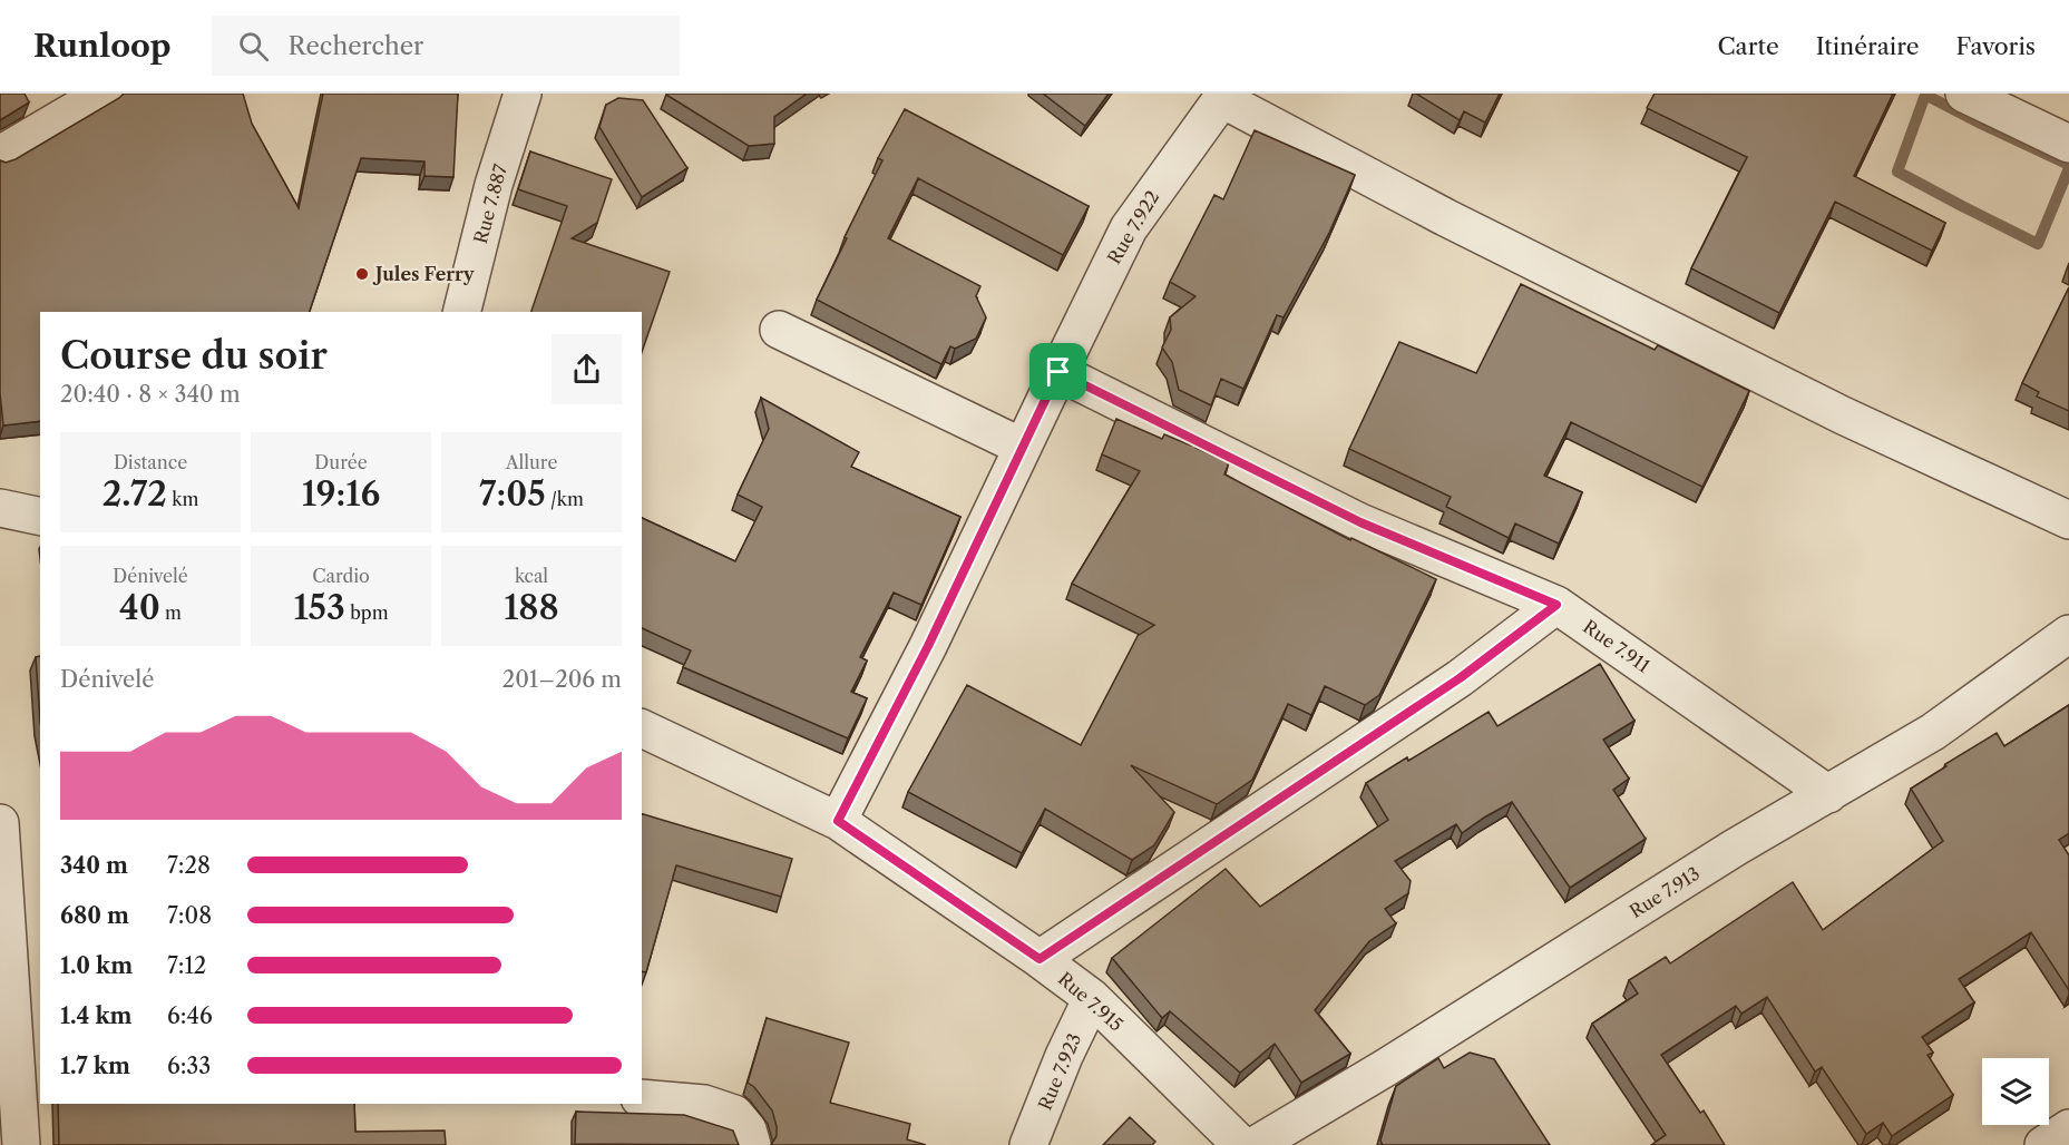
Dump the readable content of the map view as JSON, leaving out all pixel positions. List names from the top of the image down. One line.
{"streets":{"street":["Rue 7.887","Rue 7.922","Rue 7.911","Rue 7.913","Rue 7.915","Rue 7.923"]},"crossings":[["Rue 7.922","Rue 7.911"],["Rue 7.922","Rue 7.915"],["Rue 7.911","Rue 7.913"],["Rue 7.915","Rue 7.923"]],"places":["Jules Ferry"],"page":{"header":"Runloop","search":"Rechercher","nav":["Carte","Itinéraire","Favoris"],"heading":["Course du soir","20:40 · 8 × 340 m"],"stats":[["Distance","2.72 km"],["Durée","19:16"],["Allure","7:05 /km"],["Dénivelé","40 m"],["Cardio","153 bpm"],["kcal","188"]],"chart":["Dénivelé","201–206 m"],"list":[{"name":"340 m","note":"7:28"},{"name":"680 m","note":"7:08"},{"name":"1.0 km","note":"7:12"},{"name":"1.4 km","note":"6:46"},{"name":"1.7 km","note":"6:33"}]}}
